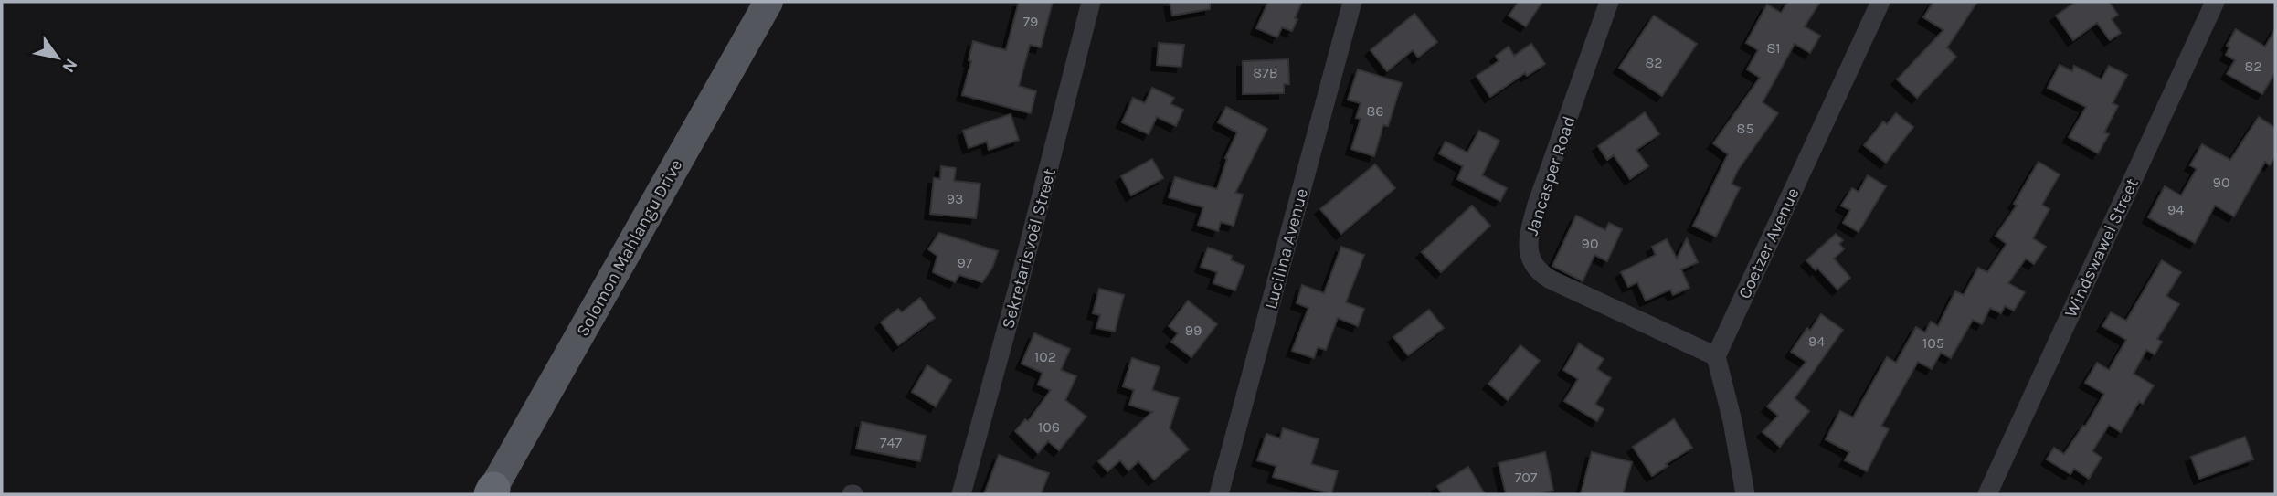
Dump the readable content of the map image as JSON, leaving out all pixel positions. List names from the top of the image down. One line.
{"streets":{"main road":["Solomon Mahlangu Drive"],"street":["Jancasper Road","Coetzer Avenue","Windswawel Street","Sekretarisvoël Street","Lucilina Avenue"]},"crossings":[["Jancasper Road","Coetzer Avenue"]],"house_numbers":["79","81","82","82","87B","86","85","90","93","94","90","97","99","94","105","102","106","747","707"],"north":"bottom right"}
